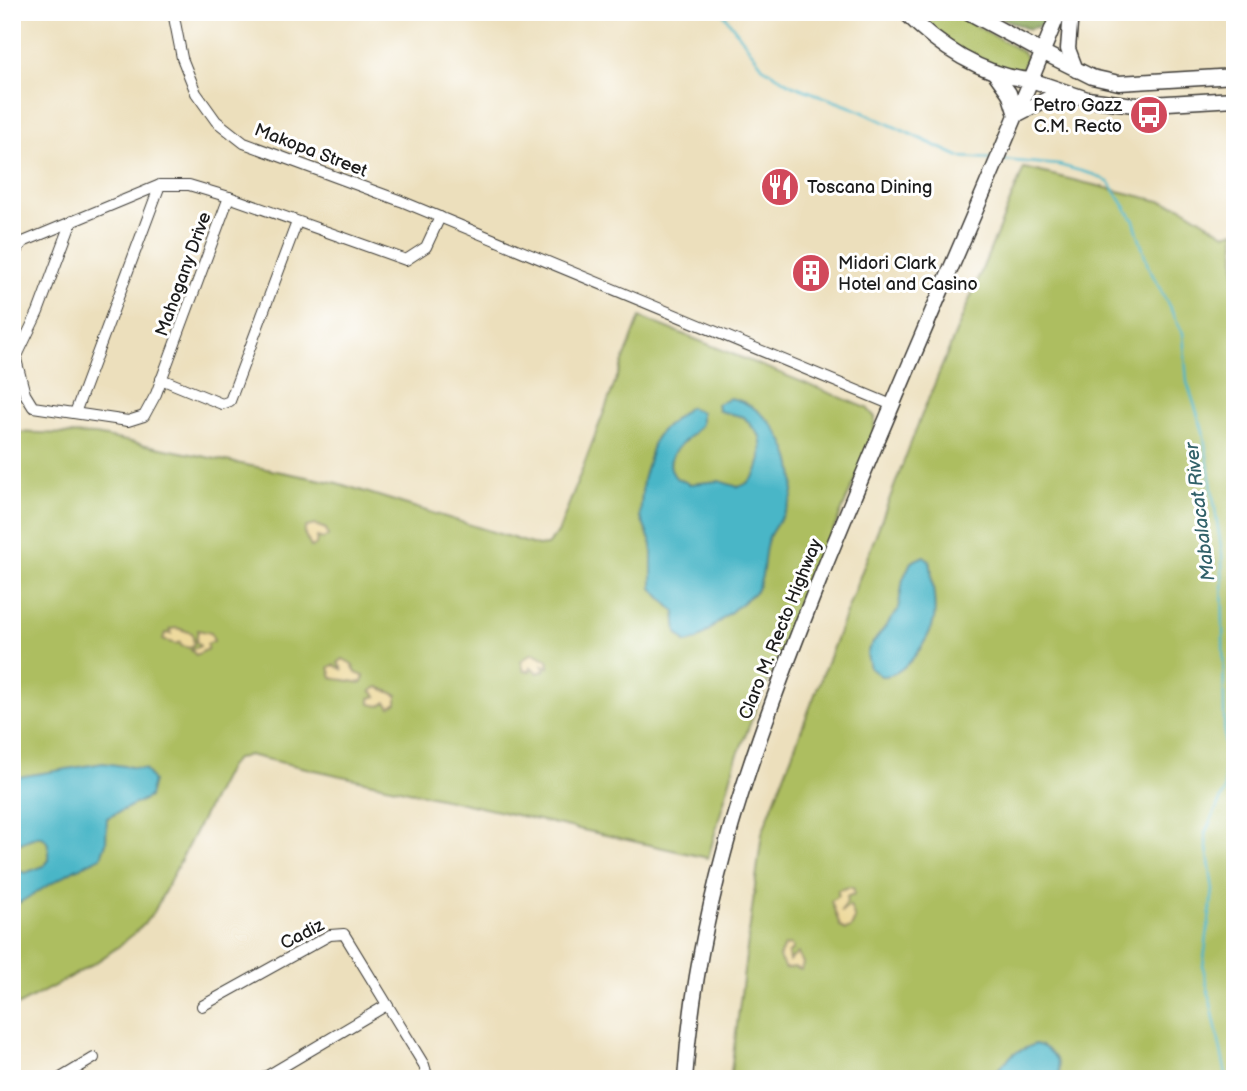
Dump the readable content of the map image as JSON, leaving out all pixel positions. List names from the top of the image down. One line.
{"streets":{"main road":["Claro M. Recto Highway"],"street":["Makopa Street","Mahogany Drive","Cadiz"]},"crossings":[["Makopa Street","Claro M. Recto Highway"]],"water":["Mabalacat River"],"places":{"bus stop":["Petro Gazz C.M. Recto"],"restaurant":["Toscana Dining"],"building":["Midori Clark Hotel and Casino"]}}
